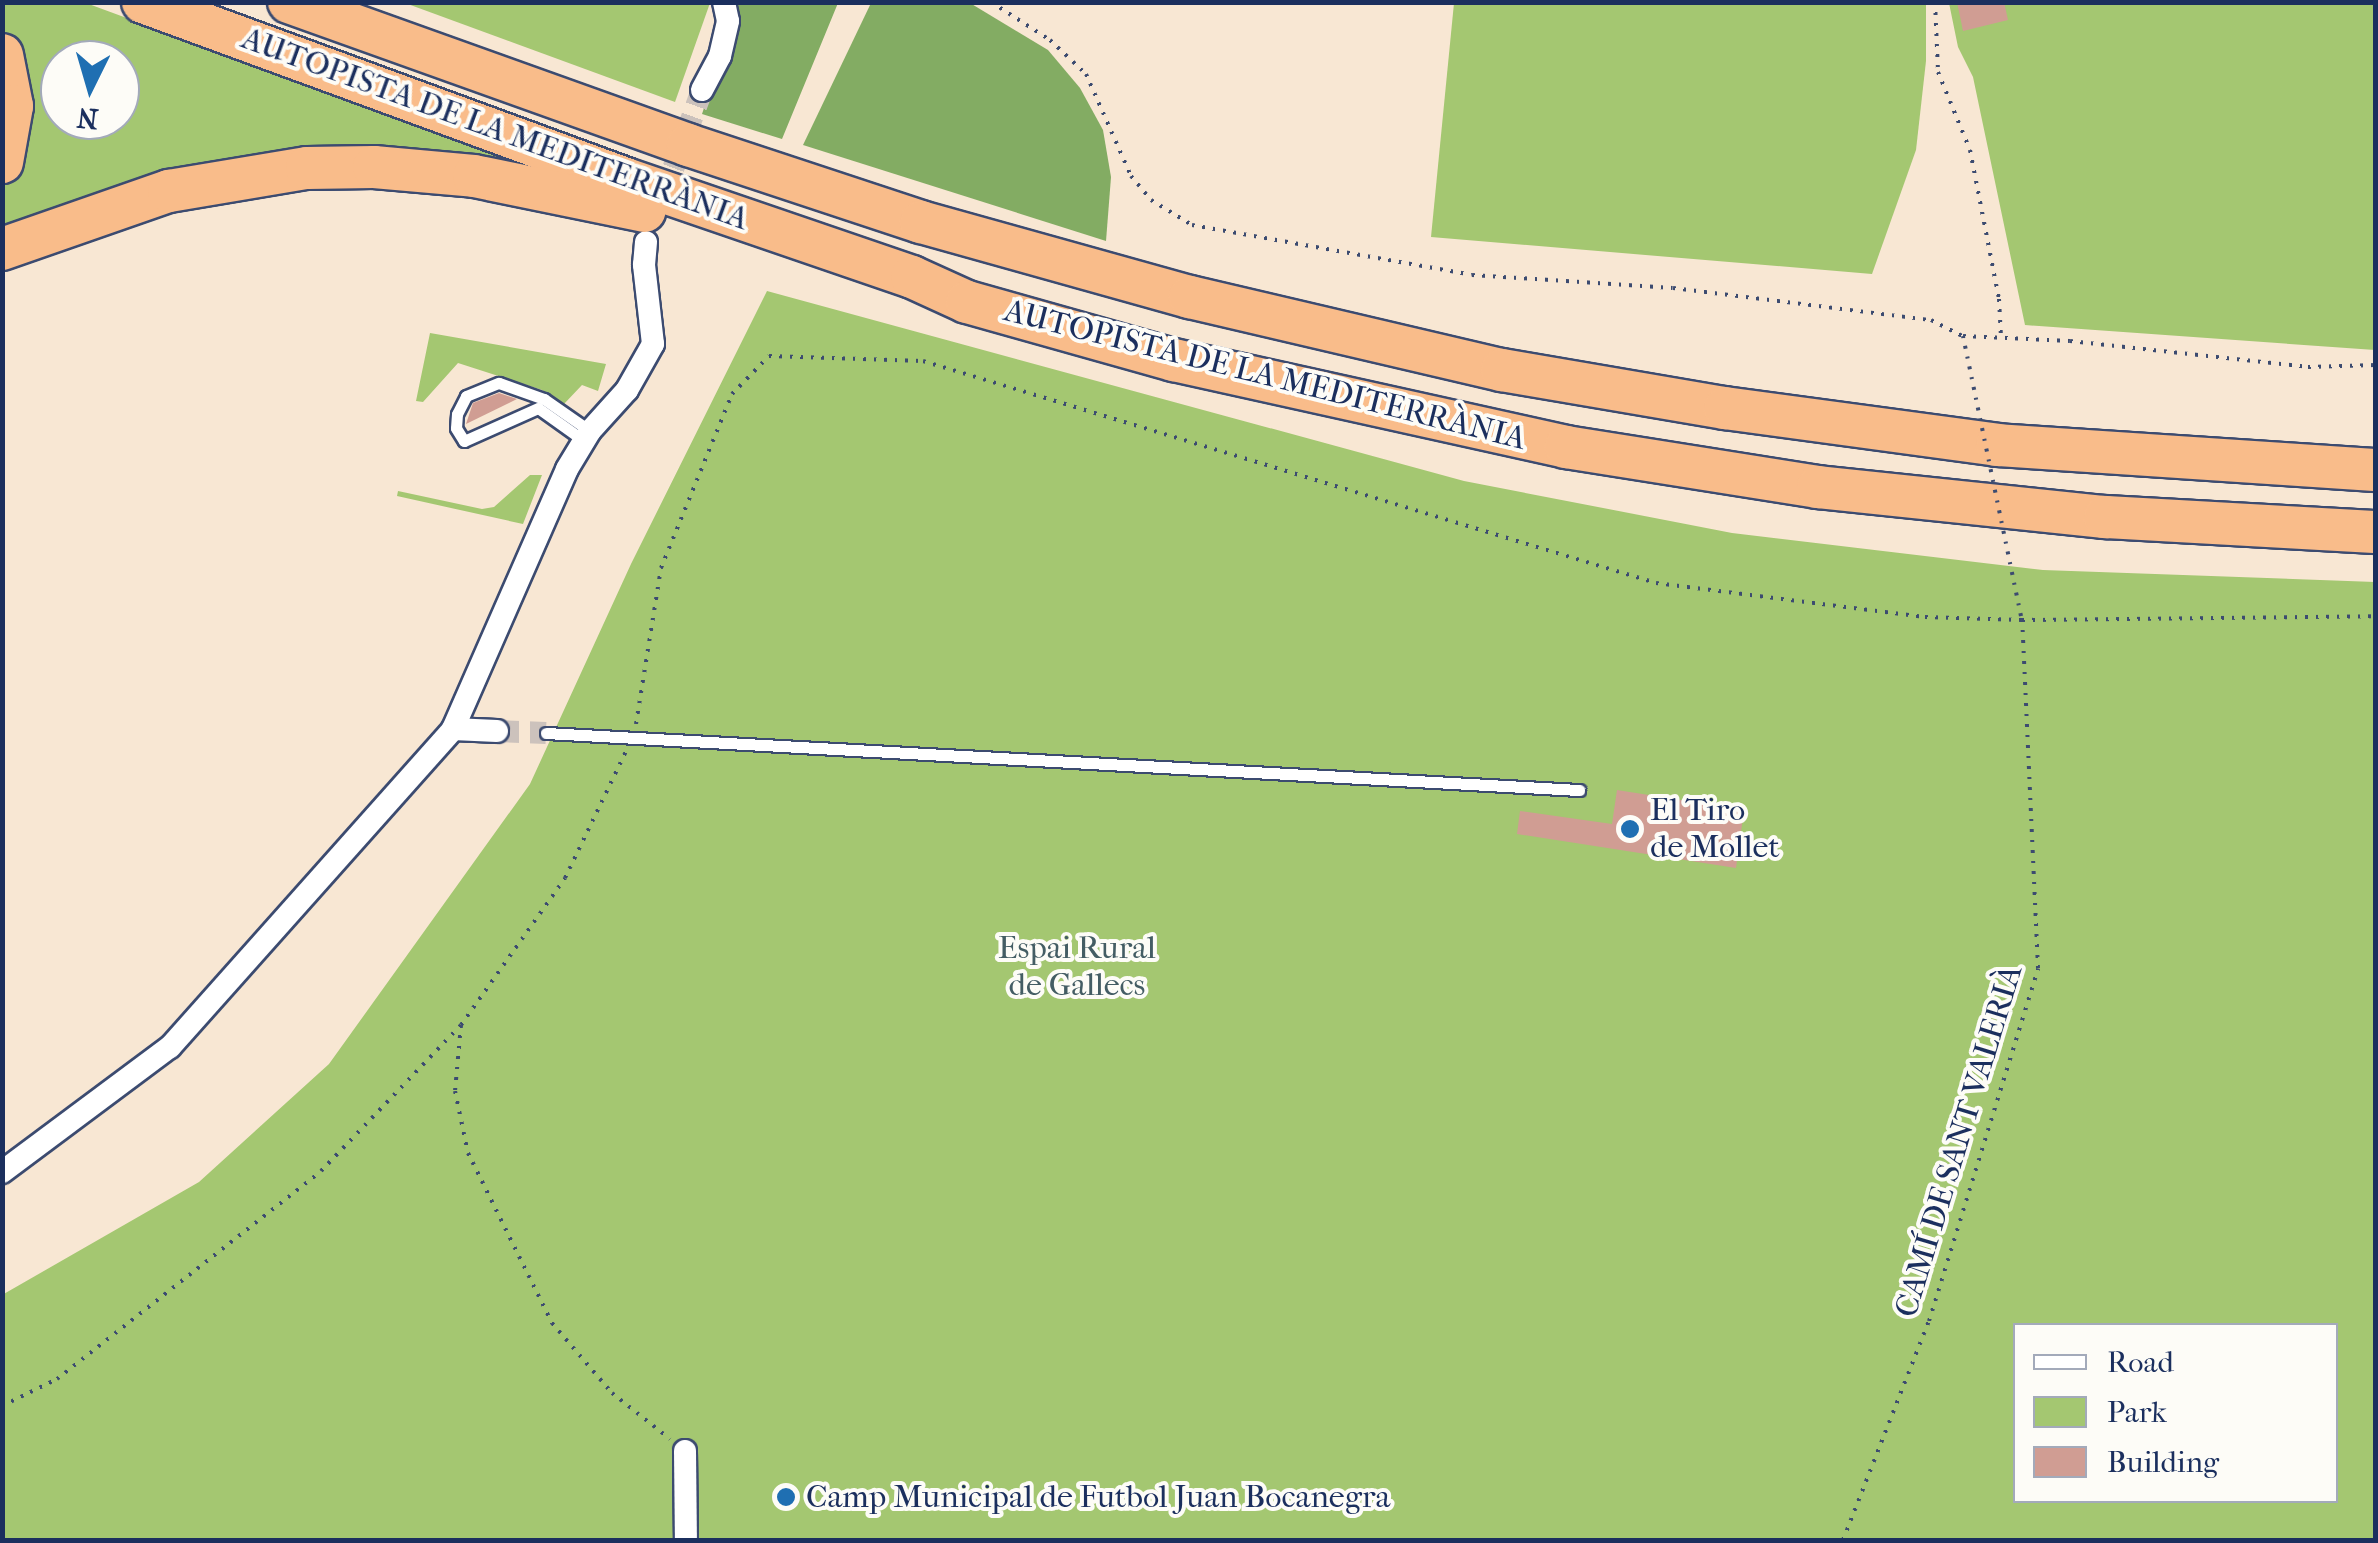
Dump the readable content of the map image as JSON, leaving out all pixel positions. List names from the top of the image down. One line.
{"streets":{"highway":["AUTOPISTA DE LA MEDITERRÀNIA"],"path":["CAMÍ DE SANT VALERIÀ"]},"parks":["Espai Rural de Gallecs"],"places":["El Tiro de Mollet","Camp Municipal de Futbol Juan Bocanegra"],"legend":["Road","Park","Building"],"north":"bottom"}
